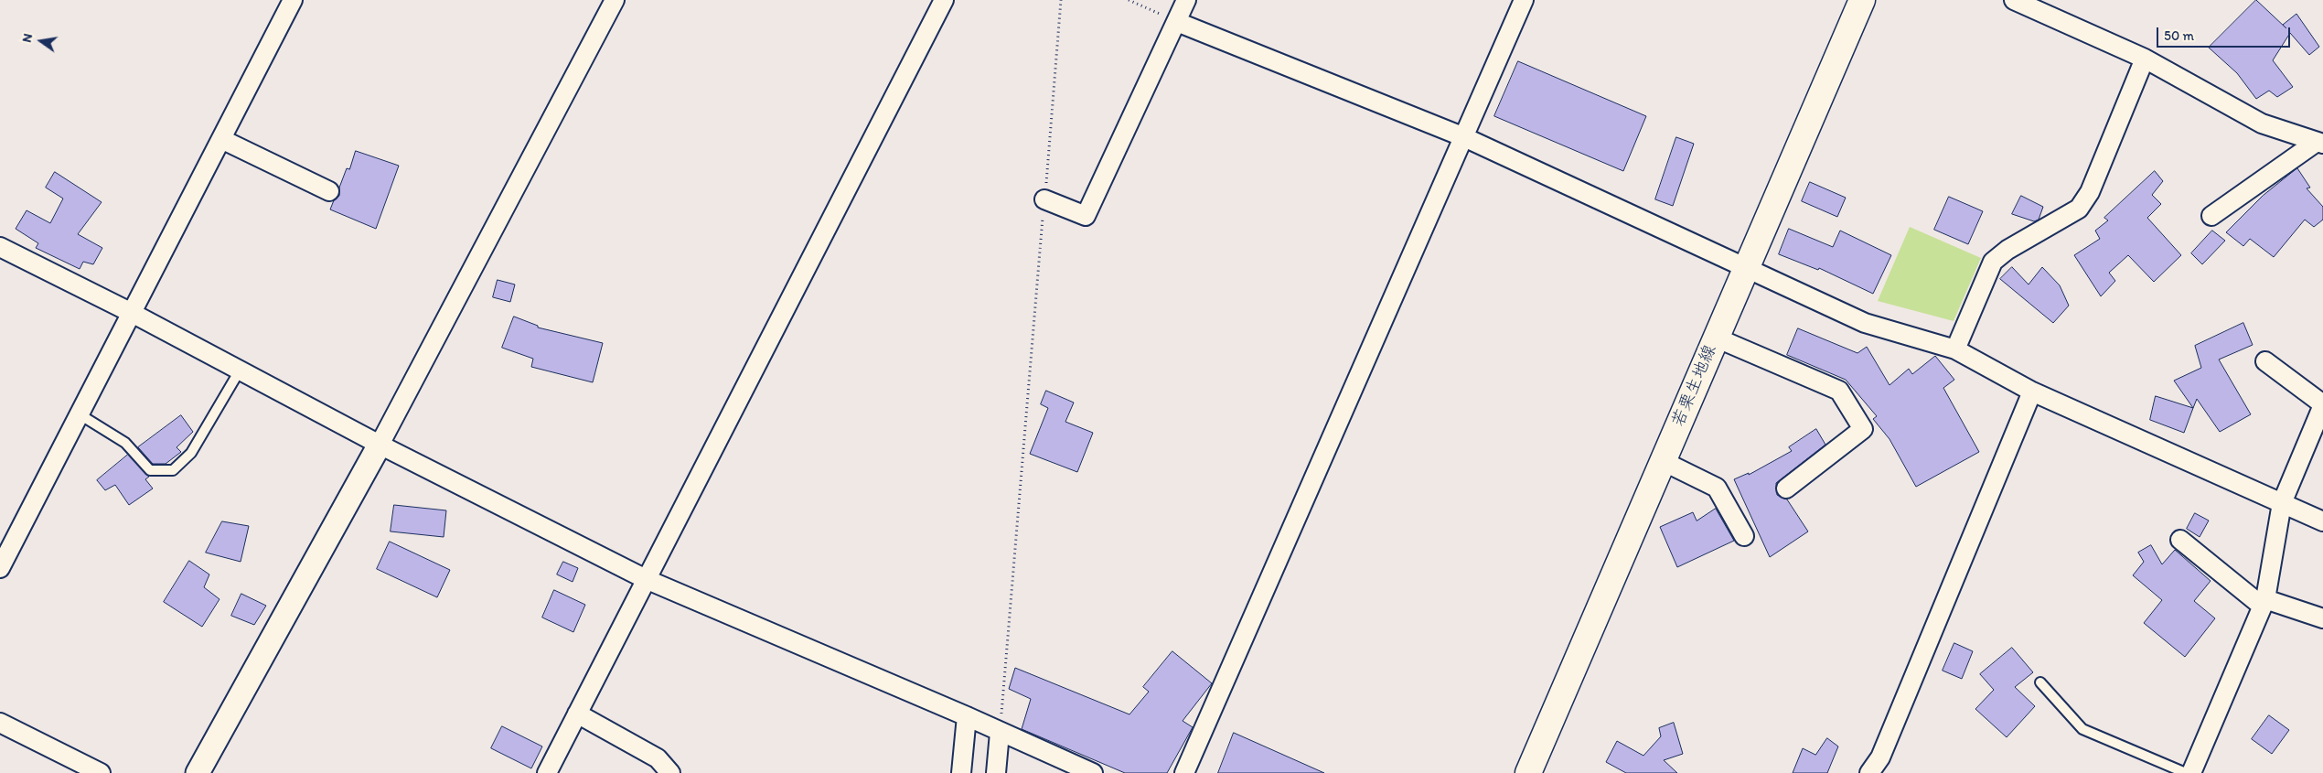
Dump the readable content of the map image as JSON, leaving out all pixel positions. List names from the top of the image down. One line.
{"streets":{"main road":["若栗生地線"]},"scale_bar":"50 m","north":"left"}
